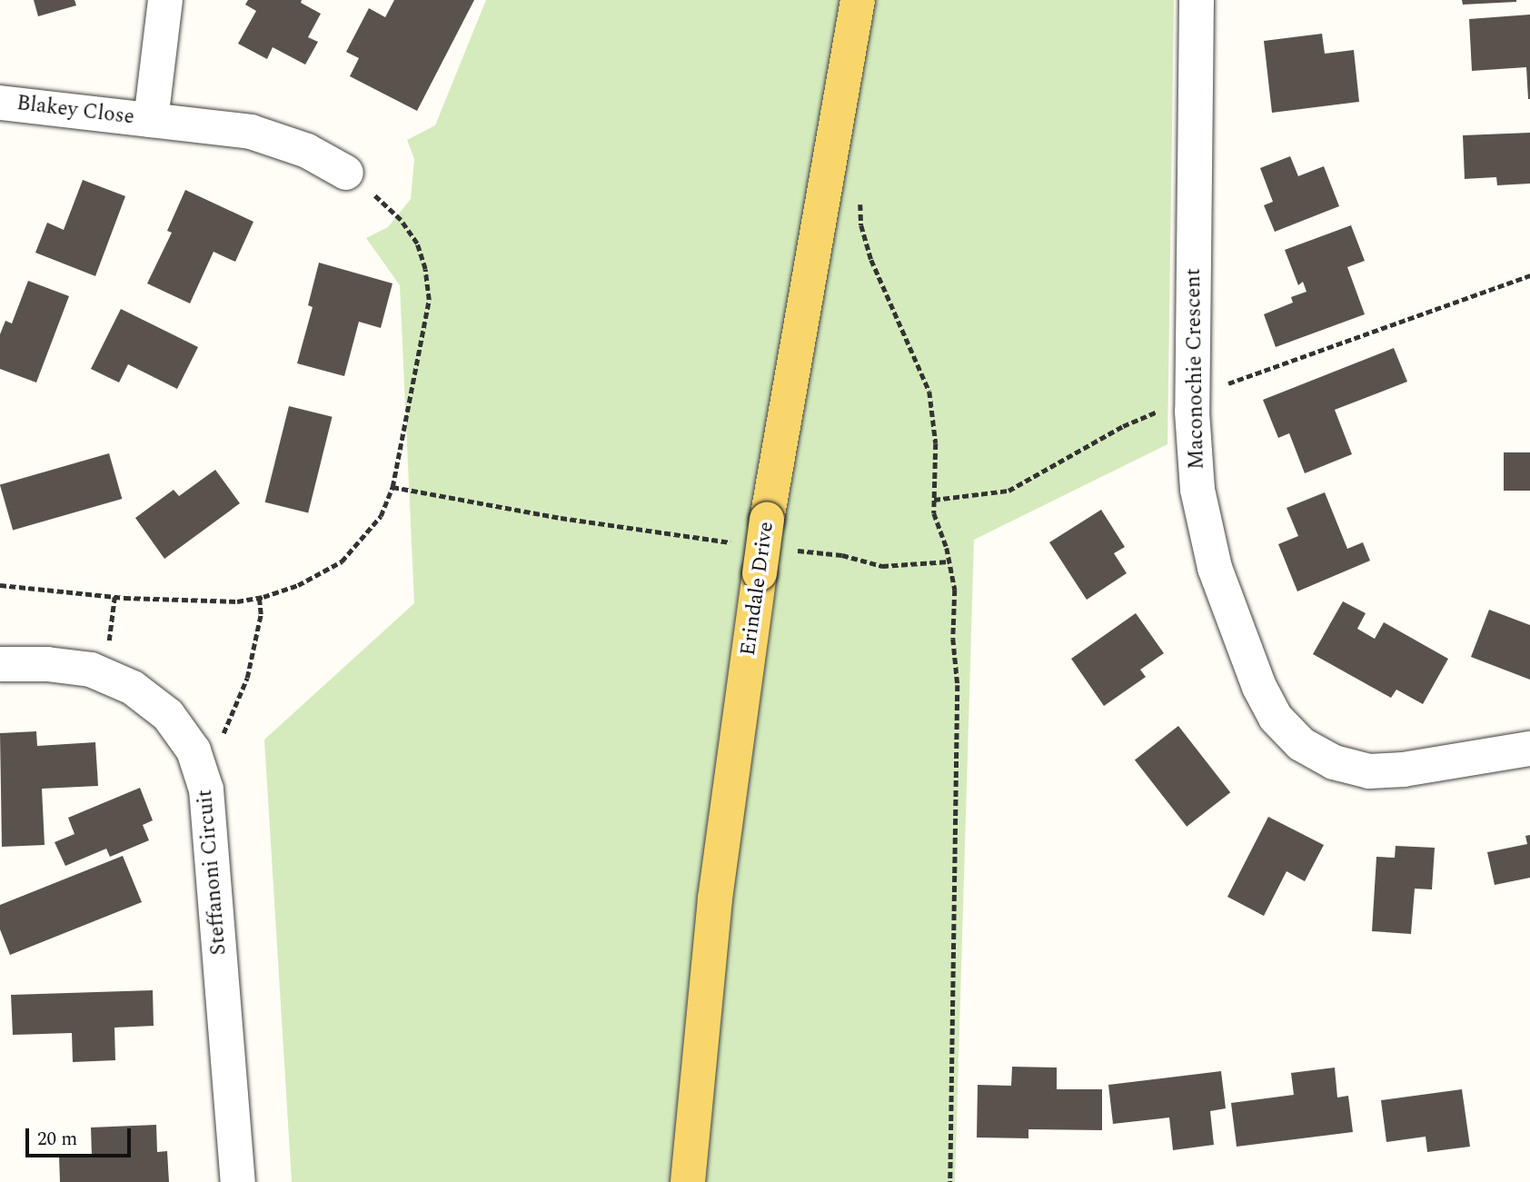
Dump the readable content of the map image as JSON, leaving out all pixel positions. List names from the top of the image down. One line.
{"streets":{"main road":["Erindale Drive"],"street":["Blakey Close","Maconochie Crescent","Steffanoni Circuit"]},"scale_bar":"20 m"}
